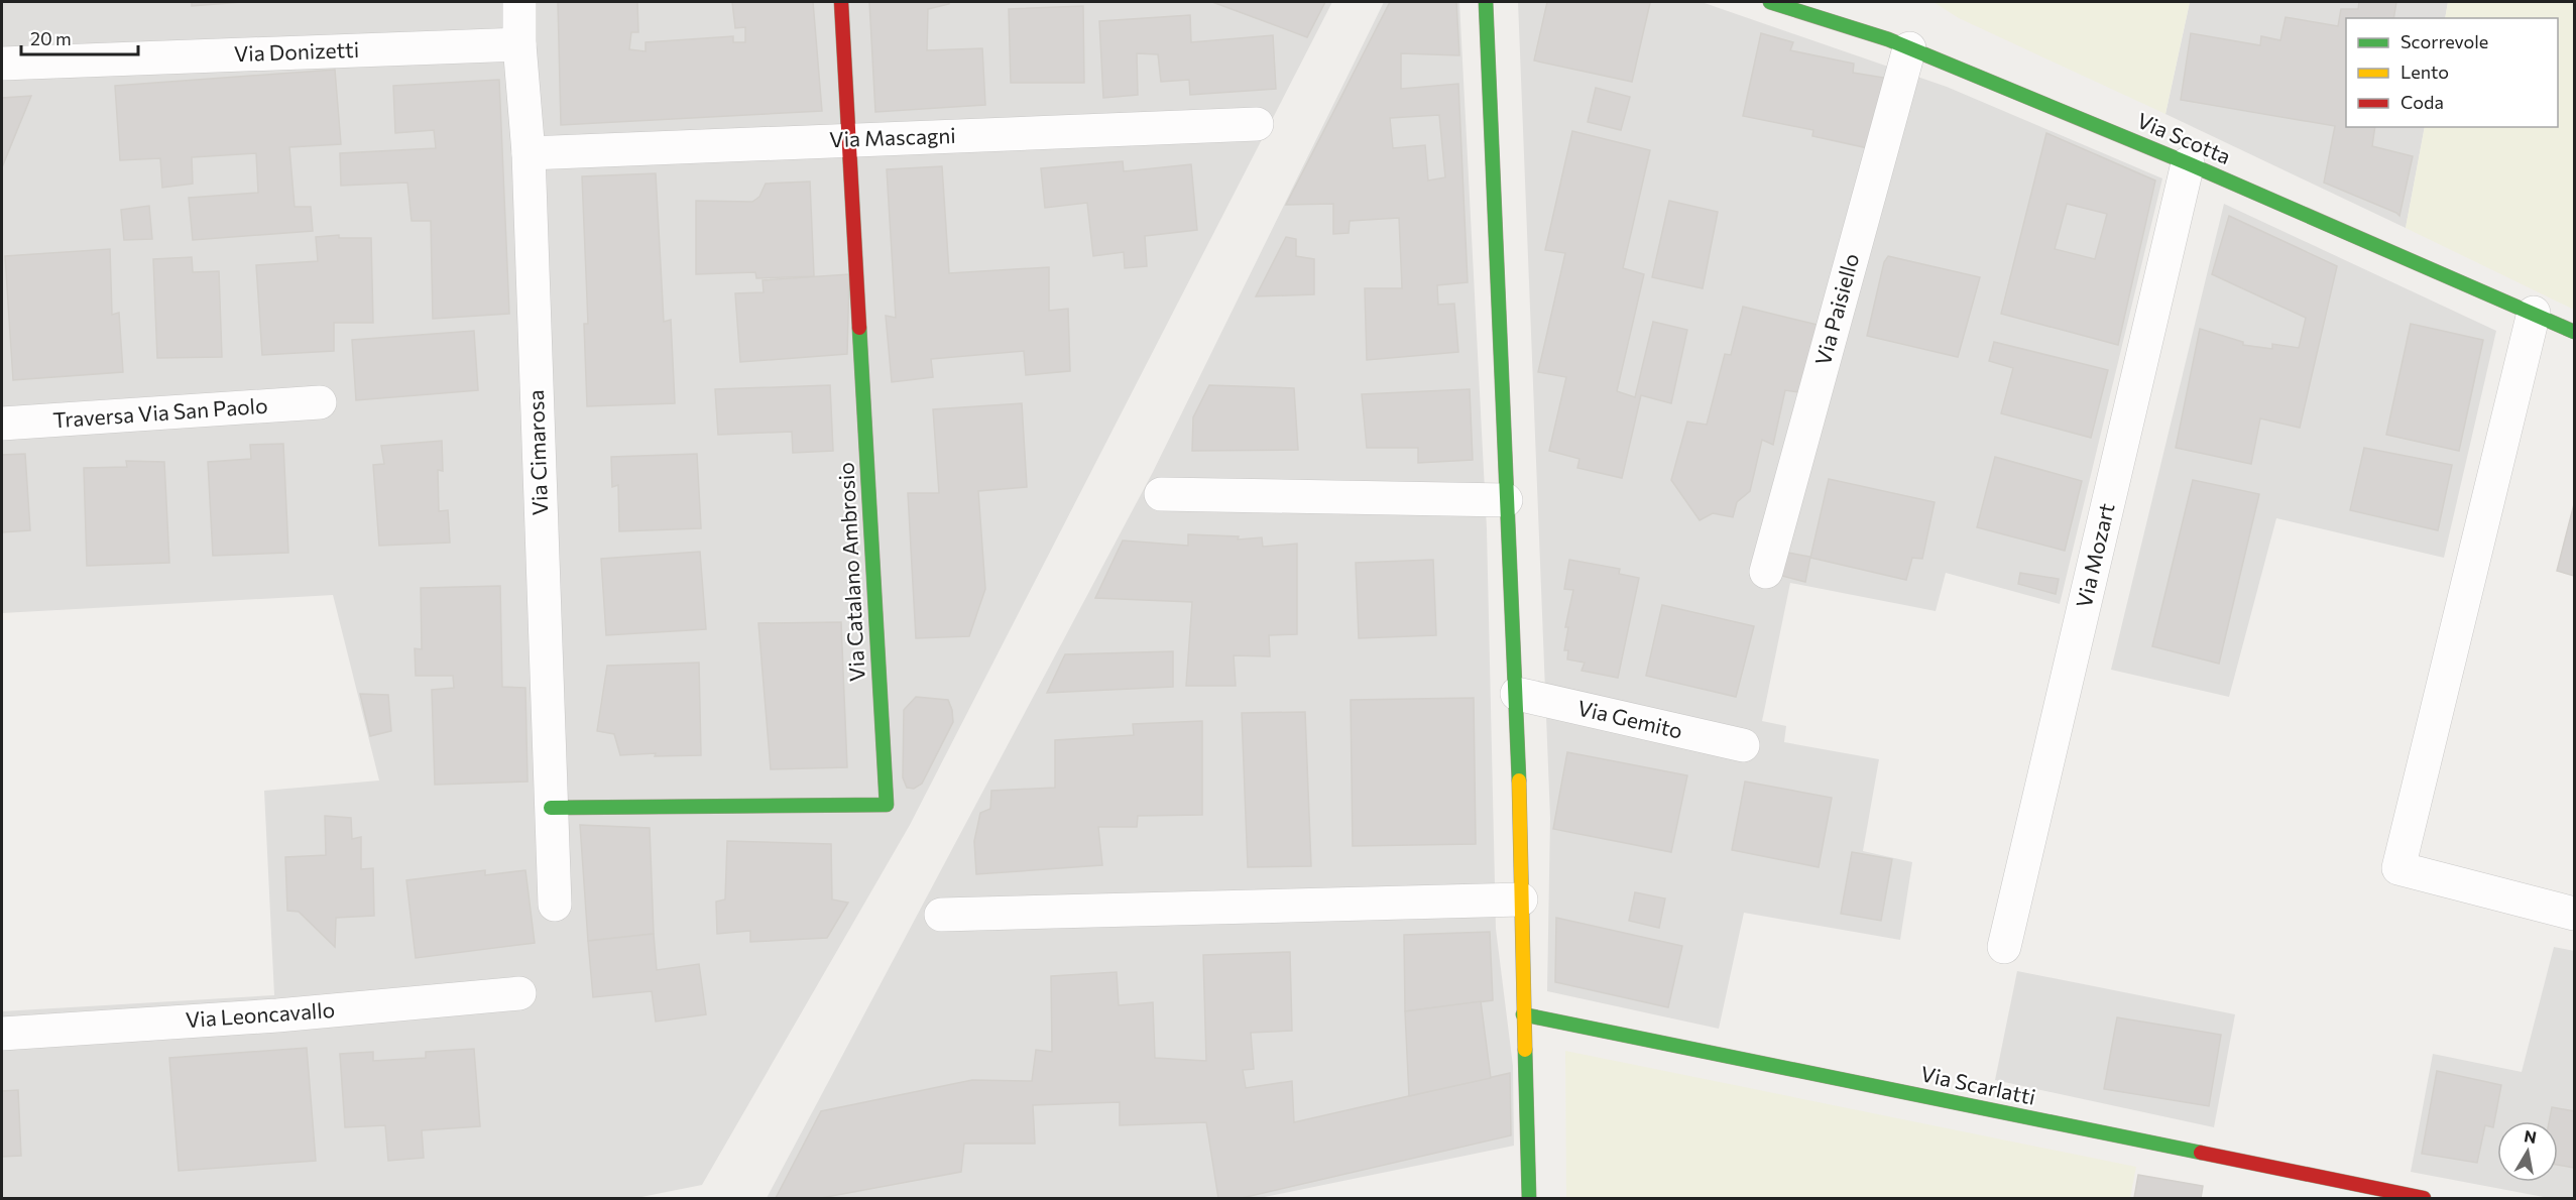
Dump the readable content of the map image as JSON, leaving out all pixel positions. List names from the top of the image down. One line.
{"streets":{"street":["Via Donizetti","Via Mascagni","Via Scotta","Via Paisiello","Traversa Via San Paolo","Via Cimarosa","Via Mozart","Via Catalano Ambrosio","Via Gemito","Via Leoncavallo","Via Scarlatti"]},"crossings":[["Via Donizetti","Via Cimarosa"],["Via Mascagni","Via Cimarosa"],["Via Mascagni","Via Catalano Ambrosio"],["Via Scotta","Via Paisiello"],["Via Scotta","Via Mozart"],["Via Cimarosa","Via Catalano Ambrosio"]],"legend":["Scorrevole","Lento","Coda"],"scale_bar":"20 m","north":"top"}
